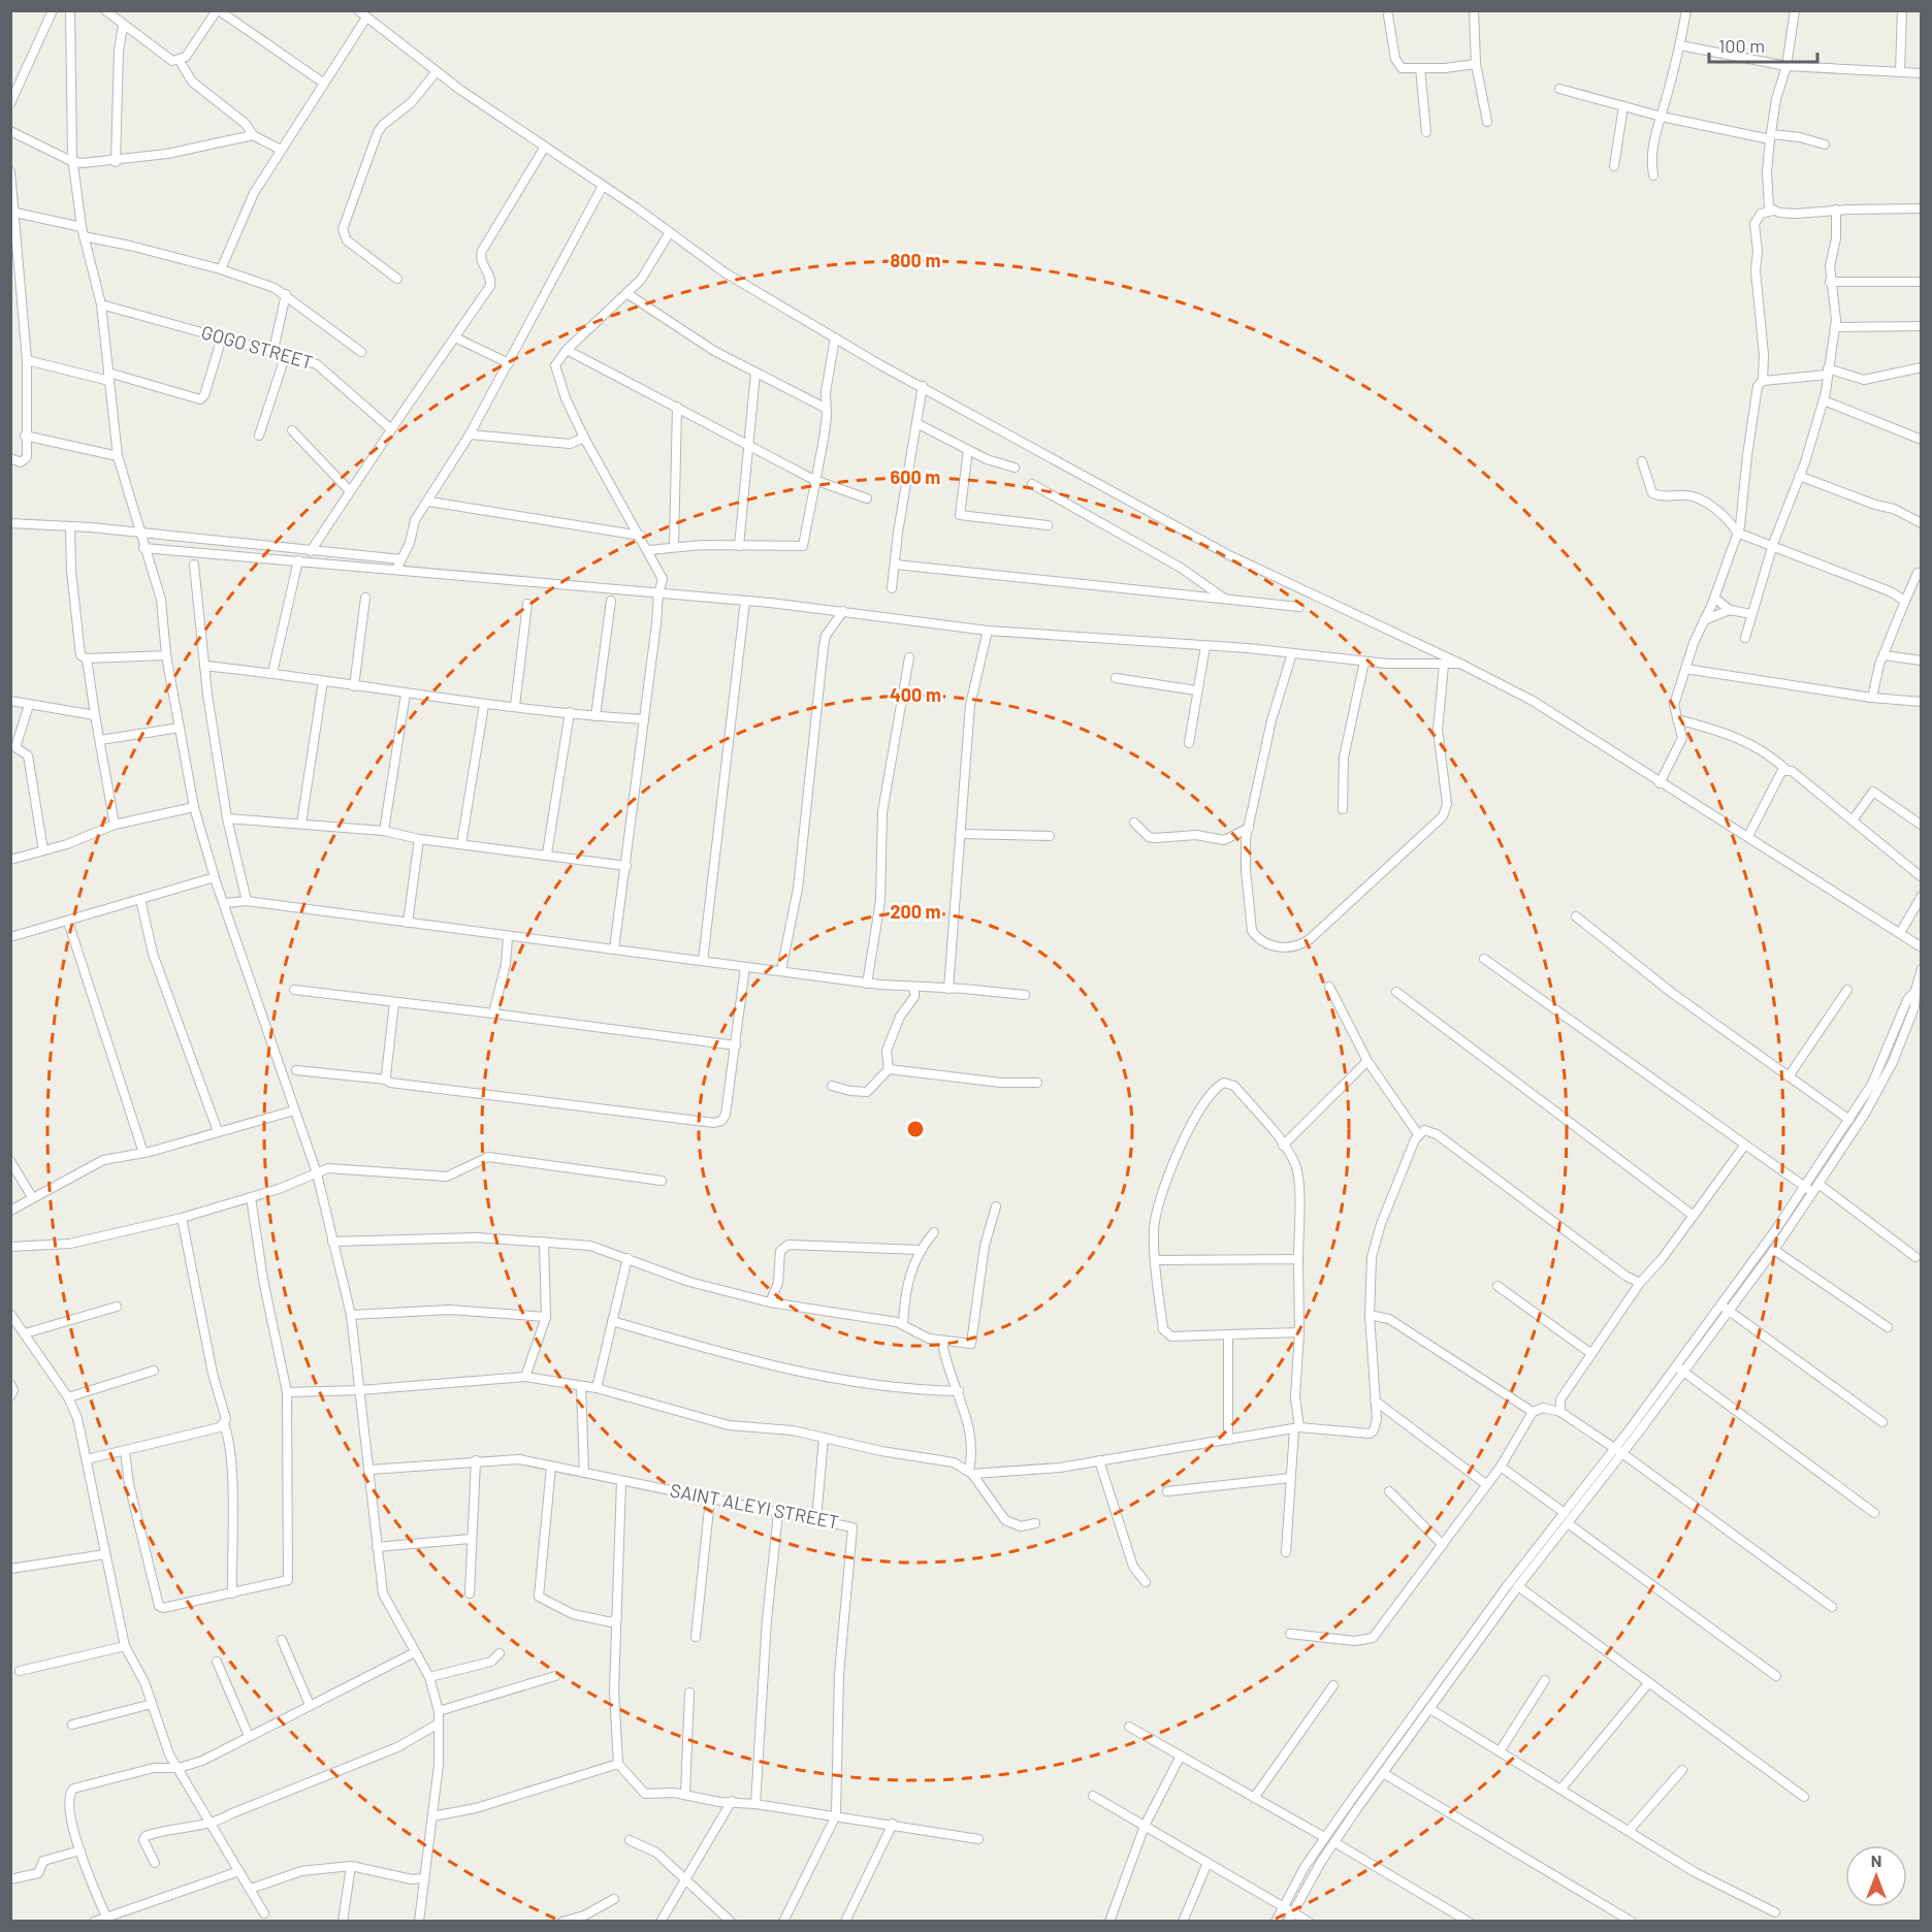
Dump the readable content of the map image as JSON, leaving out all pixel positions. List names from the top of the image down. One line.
{"streets":{"street":["GOGO STREET","SAINT ALEYI STREET"]},"scale_bar":"100 m","north":"top","rings":["800 m","600 m","400 m","200 m"]}
